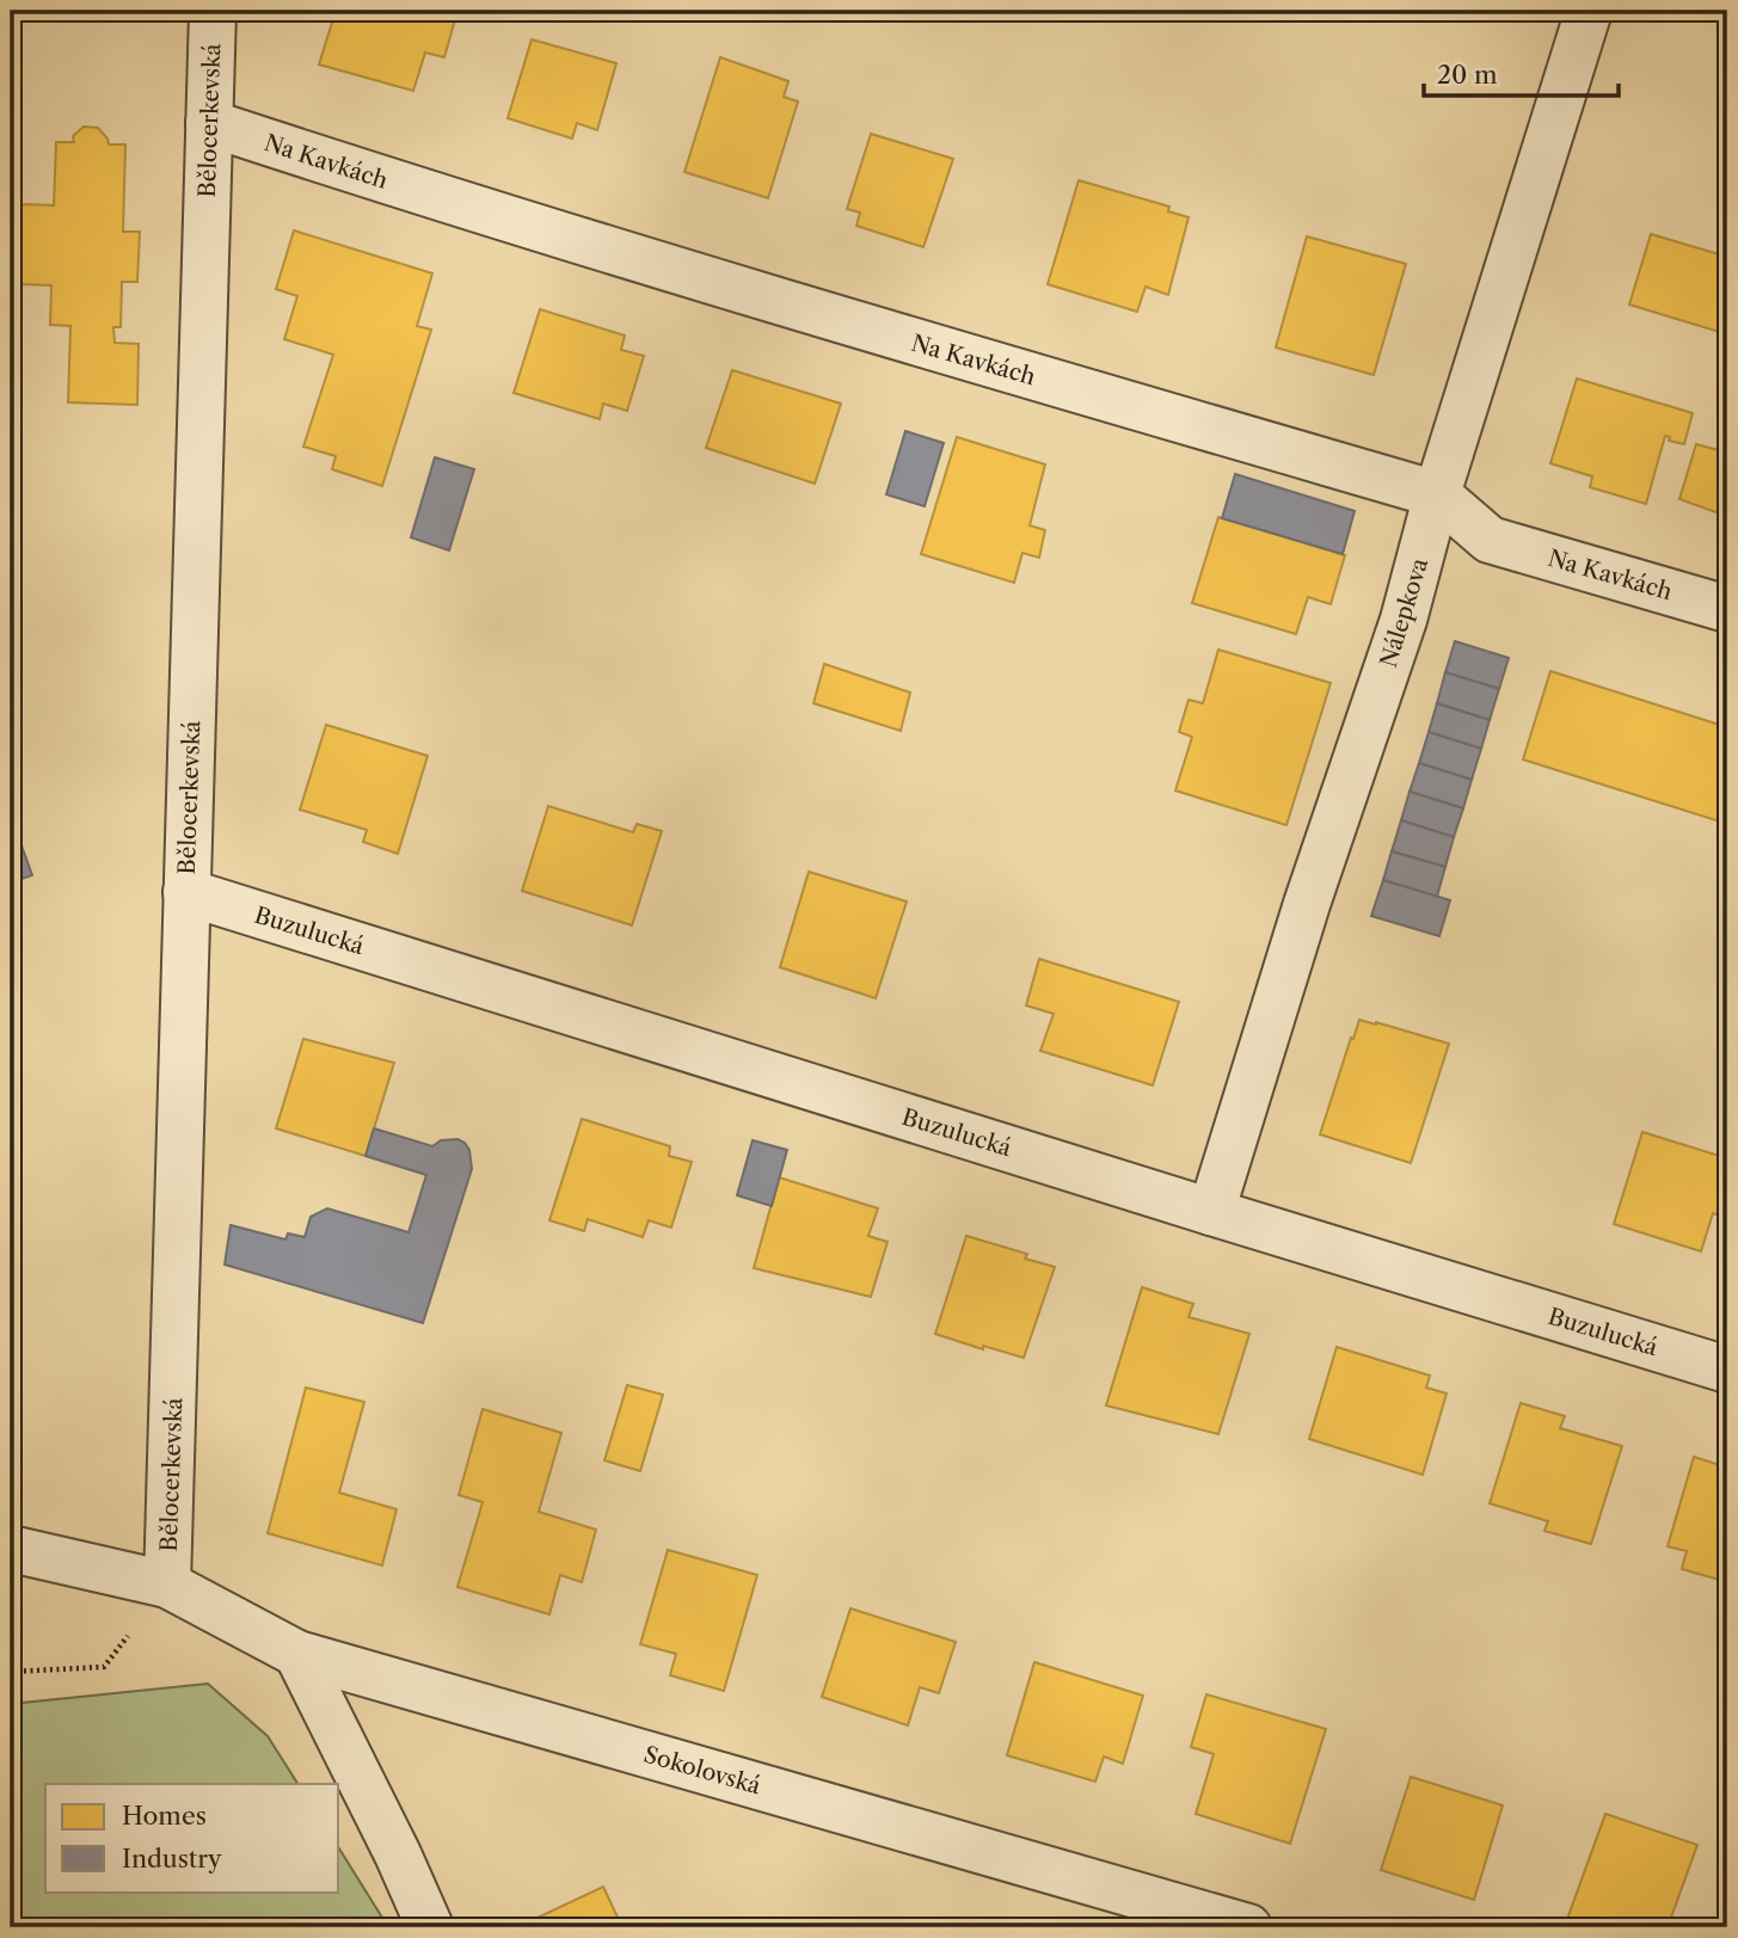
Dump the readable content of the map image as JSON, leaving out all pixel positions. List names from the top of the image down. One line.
{"streets":{"street":["Bělocerkevská","Na Kavkách","Nálepkova","Buzulucká","Sokolovská"]},"crossings":[["Bělocerkevská","Na Kavkách"],["Bělocerkevská","Buzulucká"],["Bělocerkevská","Sokolovská"],["Na Kavkách","Nálepkova"],["Nálepkova","Buzulucká"]],"legend":["Homes","Industry"],"scale_bar":"20 m"}
